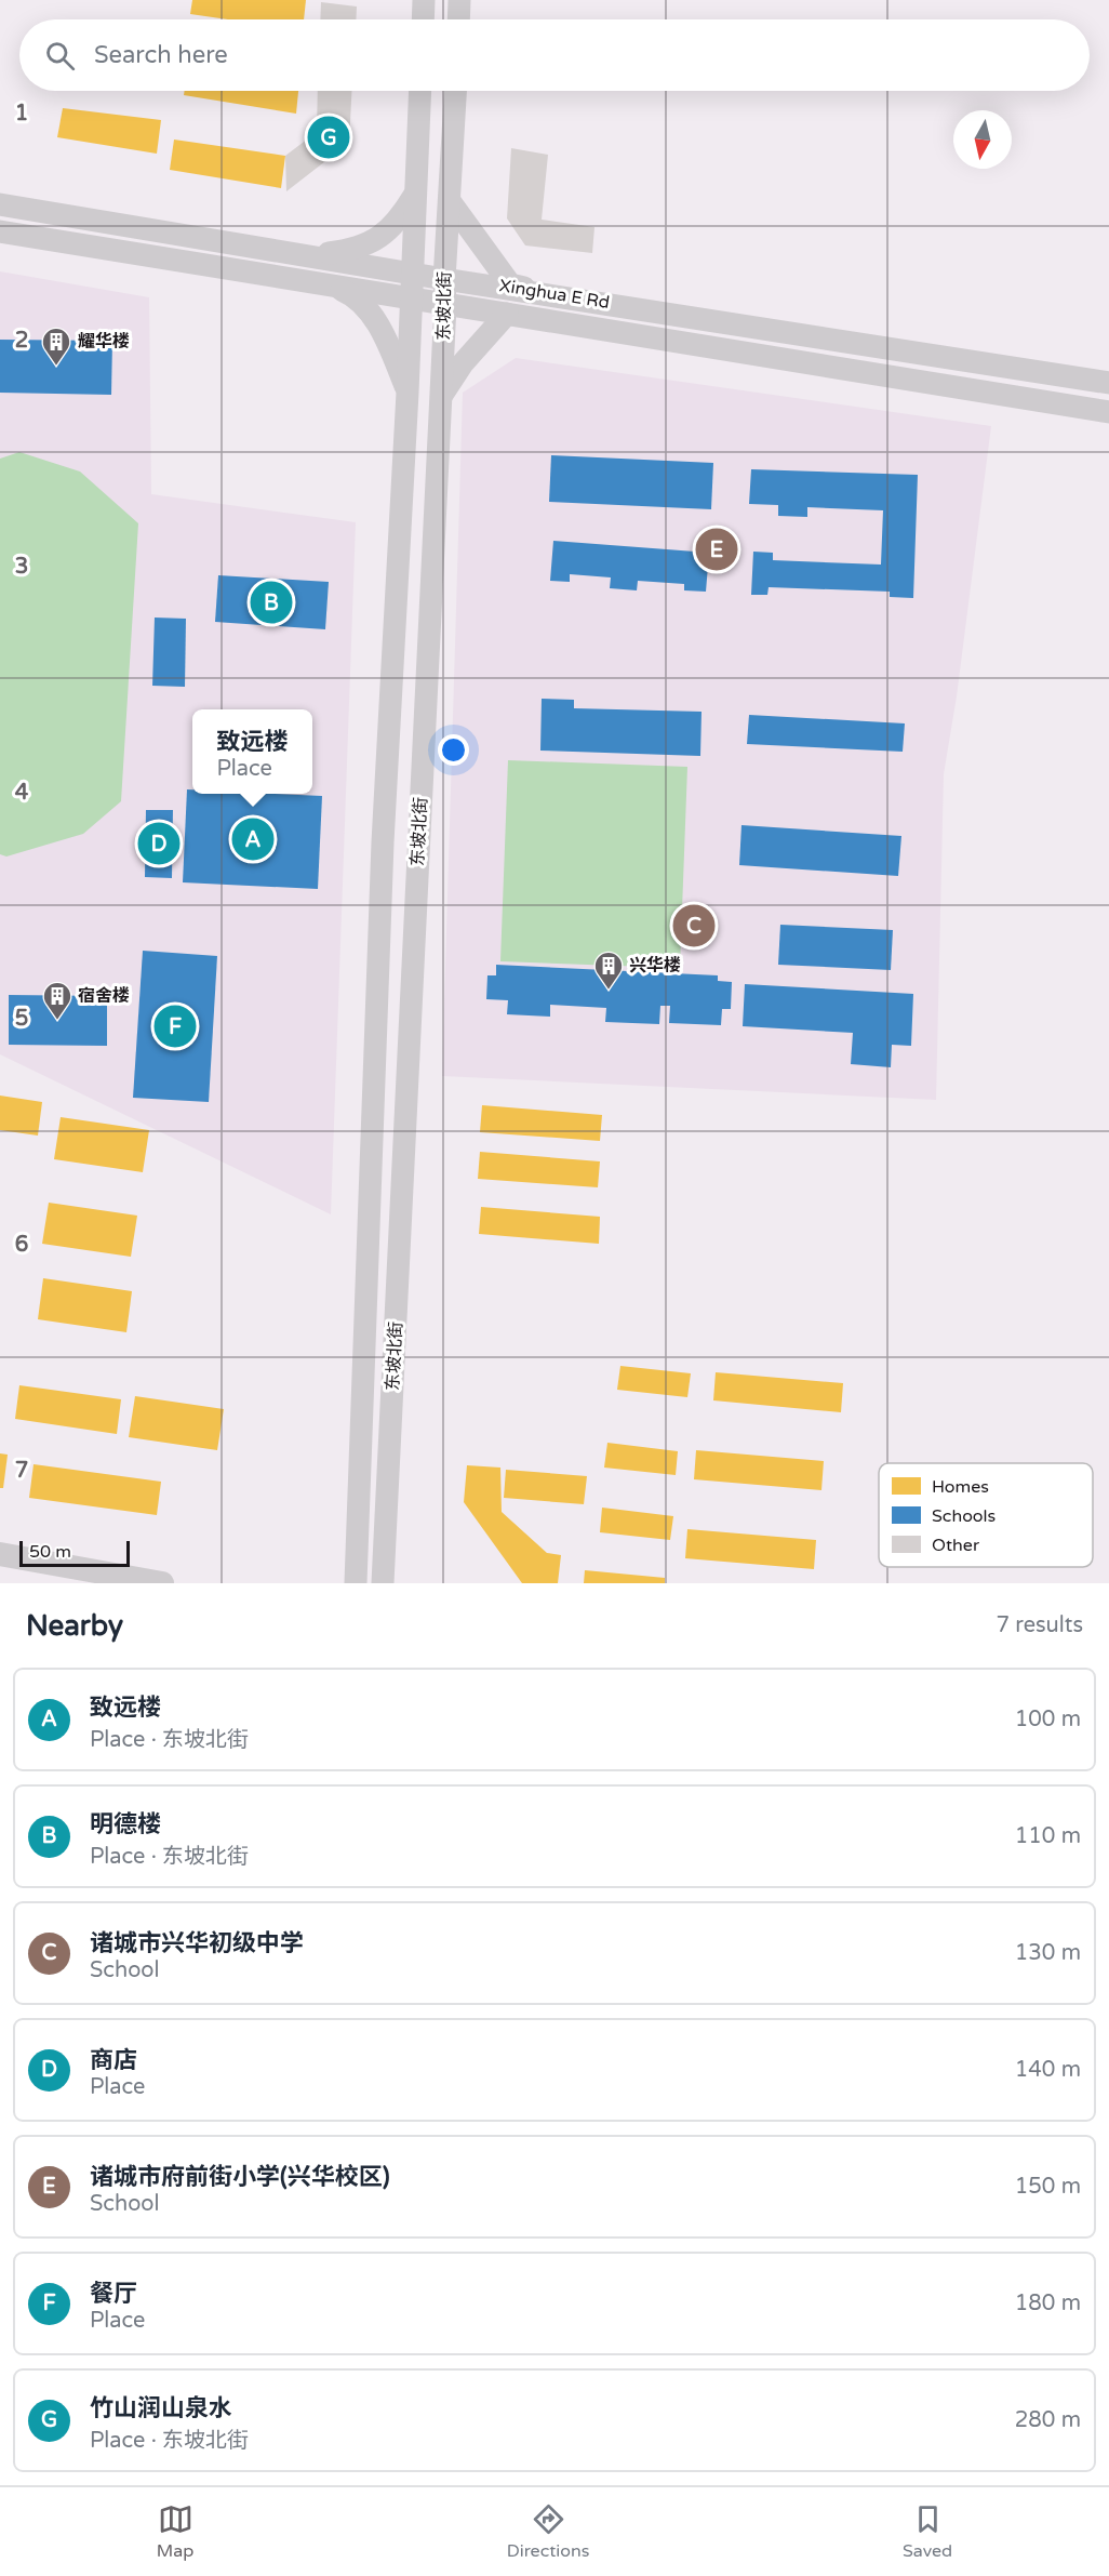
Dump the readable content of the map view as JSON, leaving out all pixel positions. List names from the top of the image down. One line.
{"streets":{"main road":["Xinghua E Rd","东坡北街"]},"crossings":[["Xinghua E Rd","东坡北街"]],"places":{"building":["耀华楼","兴华楼","宿舍楼"]},"legend":["Homes","Schools","Other"],"scale_bar":"50 m","north":"bottom","page":{"search":"Search here","pins":["G","E","B","A","D","C","F"],"popup":["致远楼","Place"],"scale":"50 m","heading":["Nearby","7 results"],"list":[{"mark":"A","name":"致远楼","note":"Place · 东坡北街","value":"100 m"},{"mark":"B","name":"明德楼","note":"Place · 东坡北街","value":"110 m"},{"mark":"C","name":"诸城市兴华初级中学","note":"School","value":"130 m"},{"mark":"D","name":"商店","note":"Place","value":"140 m"},{"mark":"E","name":"诸城市府前街小学(兴华校区)","note":"School","value":"150 m"},{"mark":"F","name":"餐厅","note":"Place","value":"180 m"},{"mark":"G","name":"竹山润山泉水","note":"Place · 东坡北街","value":"280 m"}],"nav":["Map","Directions","Saved"]},"grid":{"rows":["1","2","3","4","5","6","7"]}}
